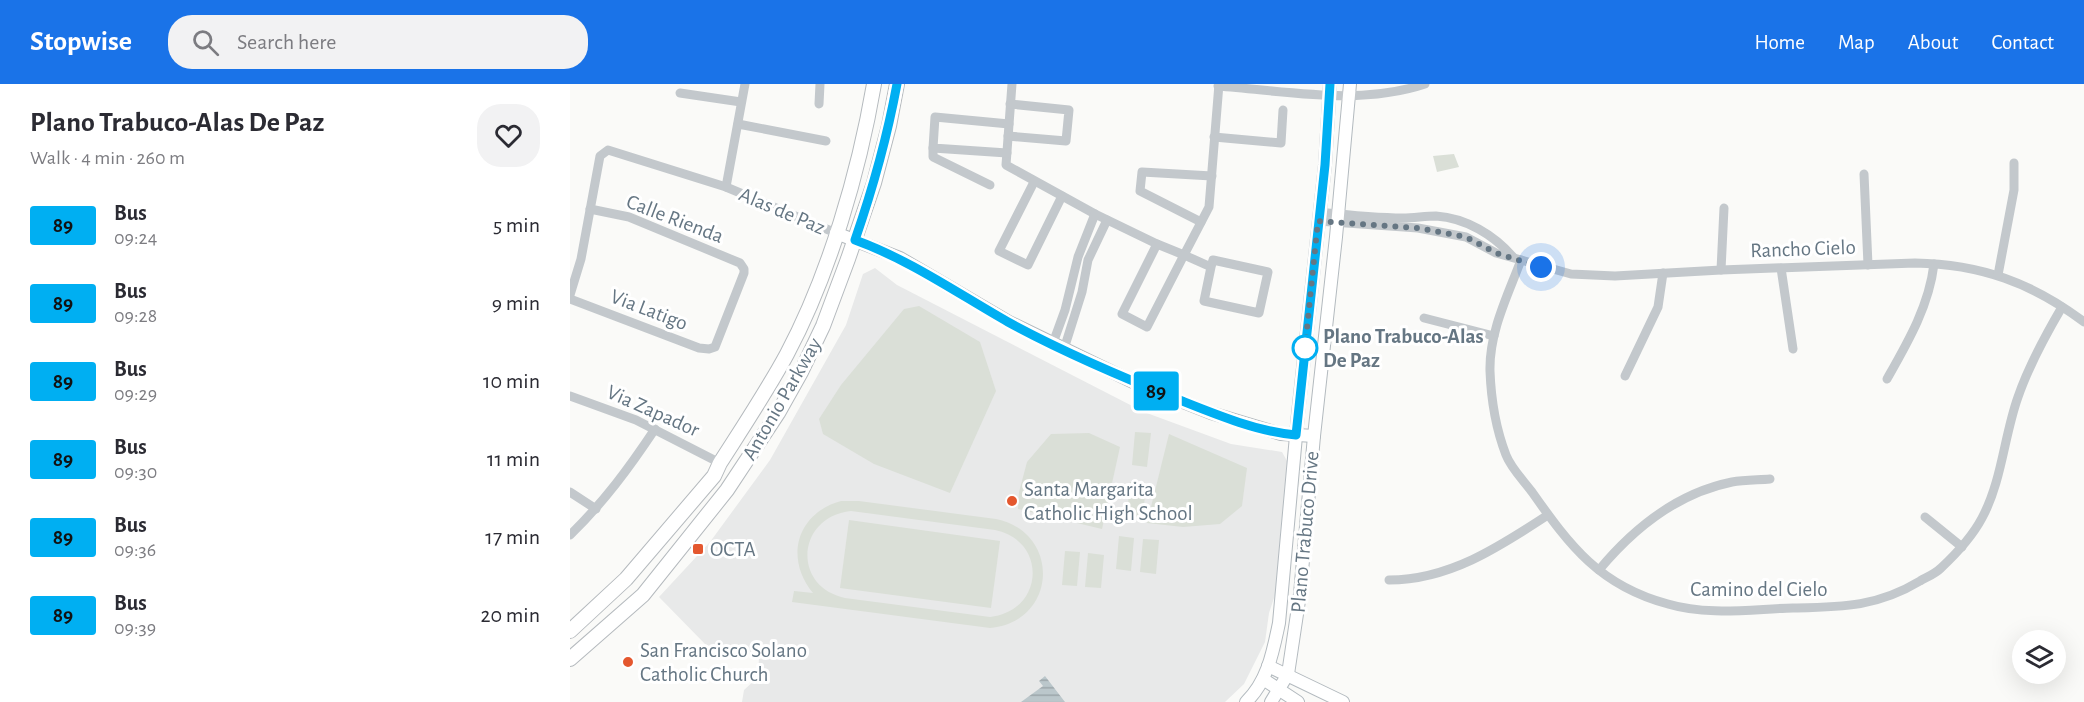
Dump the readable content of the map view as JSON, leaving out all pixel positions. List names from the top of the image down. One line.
{"streets":{"main road":["Alas de Paz","Antonio Parkway","Plano Trabuco Drive"],"street":["Calle Rienda","Rancho Cielo","Via Latigo","Via Zapador","Camino del Cielo"]},"crossings":[["Alas de Paz","Calle Rienda"],["Alas de Paz","Antonio Parkway"],["Alas de Paz","Plano Trabuco Drive"],["Calle Rienda","Via Latigo"],["Rancho Cielo","Plano Trabuco Drive"],["Rancho Cielo","Camino del Cielo"],["Antonio Parkway","Via Zapador"]],"places":{"other":["Plano Trabuco-Alas De Paz","Santa Margarita Catholic High School","San Francisco Solano Catholic Church"],"transit":["OCTA"]},"lines":["bus line 89"],"page":{"header":"Stopwise","search":"Search here","nav":["Home","Map","About","Contact"],"heading":["Plano Trabuco-Alas De Paz","Walk · 4 min · 260 m"],"on_map":"89","list":[{"mark":"89","name":"Bus","note":"09:24","value":"5 min"},{"mark":"89","name":"Bus","note":"09:28","value":"9 min"},{"mark":"89","name":"Bus","note":"09:29","value":"10 min"},{"mark":"89","name":"Bus","note":"09:30","value":"11 min"},{"mark":"89","name":"Bus","note":"09:36","value":"17 min"},{"mark":"89","name":"Bus","note":"09:39","value":"20 min"}]}}
